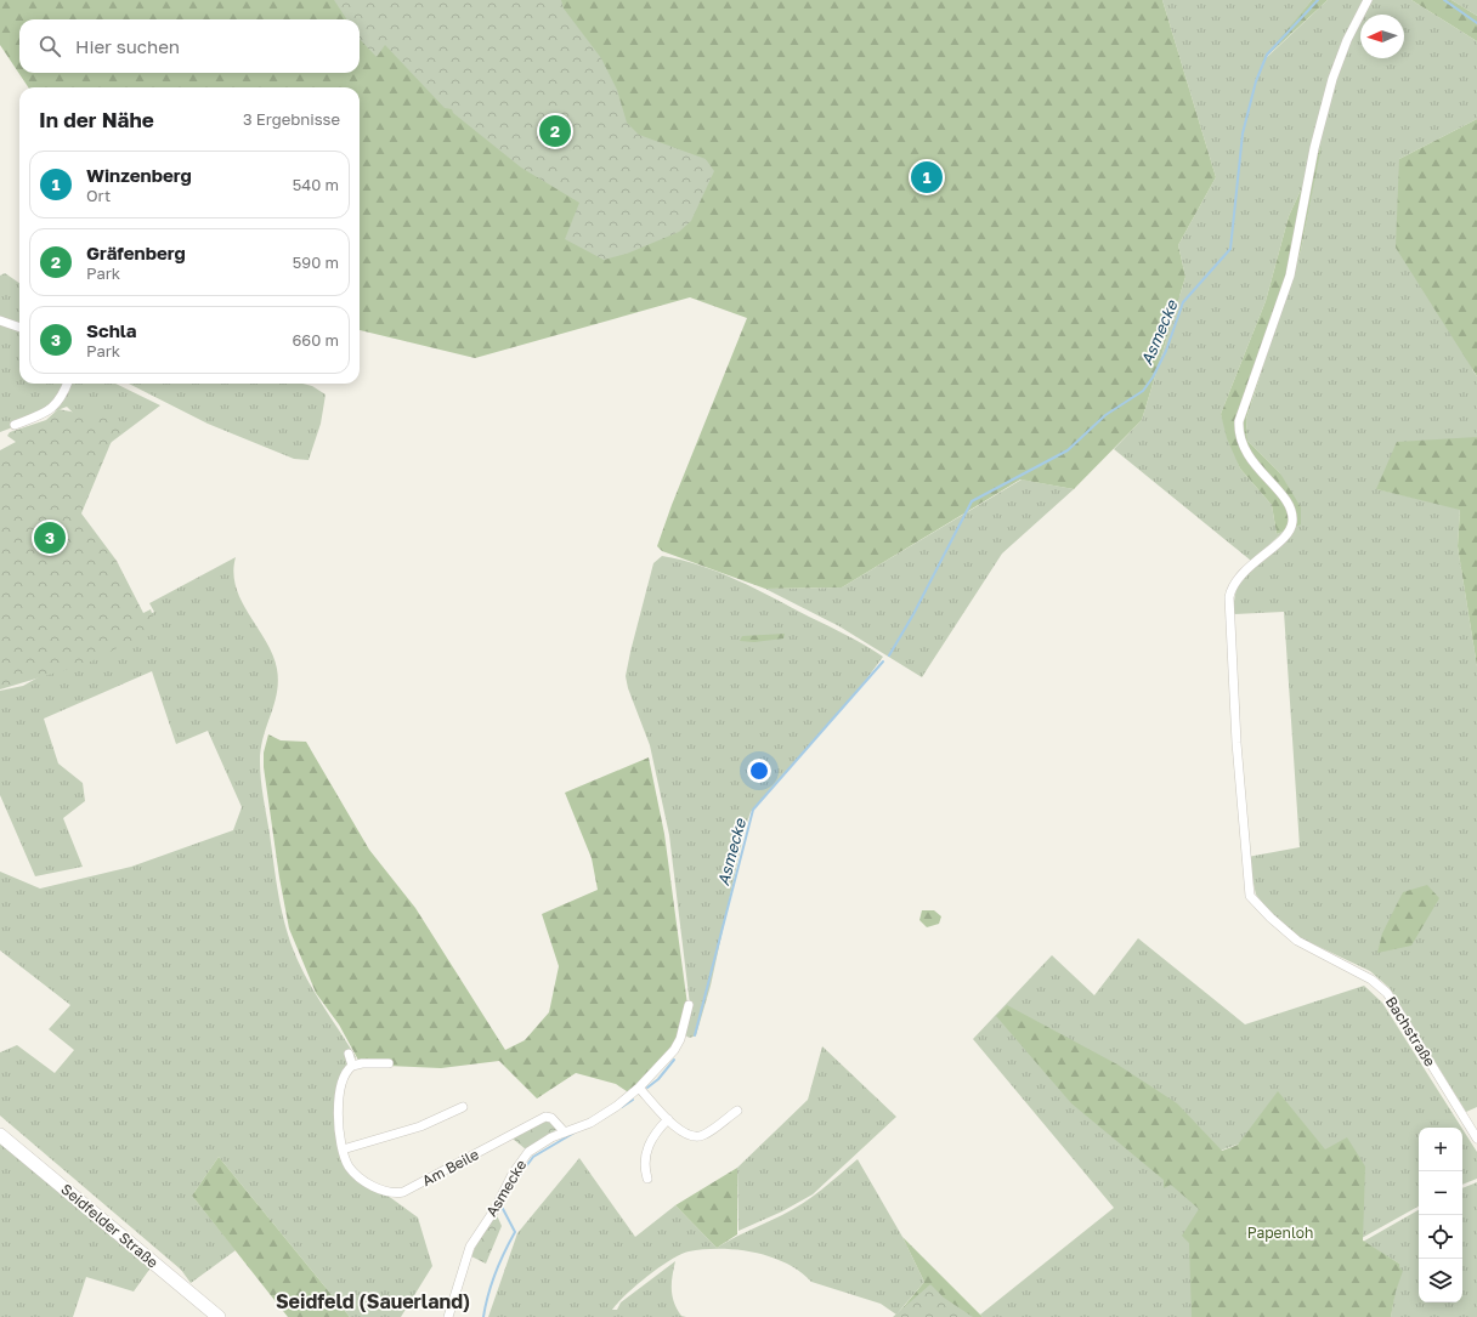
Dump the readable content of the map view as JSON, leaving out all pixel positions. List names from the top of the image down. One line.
{"streets":{"main road":["Seidfelder Straße"],"street":["Bachstraße","Am Beile","Asmecke"]},"crossings":[["Am Beile","Asmecke"]],"districts":["Seidfeld (Sauerland)"],"water":["Asmecke"],"parks":["Papenloh"],"north":"left","page":{"search":"Hier suchen","heading":["In der Nähe","3 Ergebnisse"],"pins":["2","1","3"],"list":[{"mark":"1","name":"Winzenberg","note":"Ort","value":"540 m"},{"mark":"2","name":"Gräfenberg","note":"Park","value":"590 m"},{"mark":"3","name":"Schla","note":"Park","value":"660 m"}],"map_buttons":["+","−"]}}
